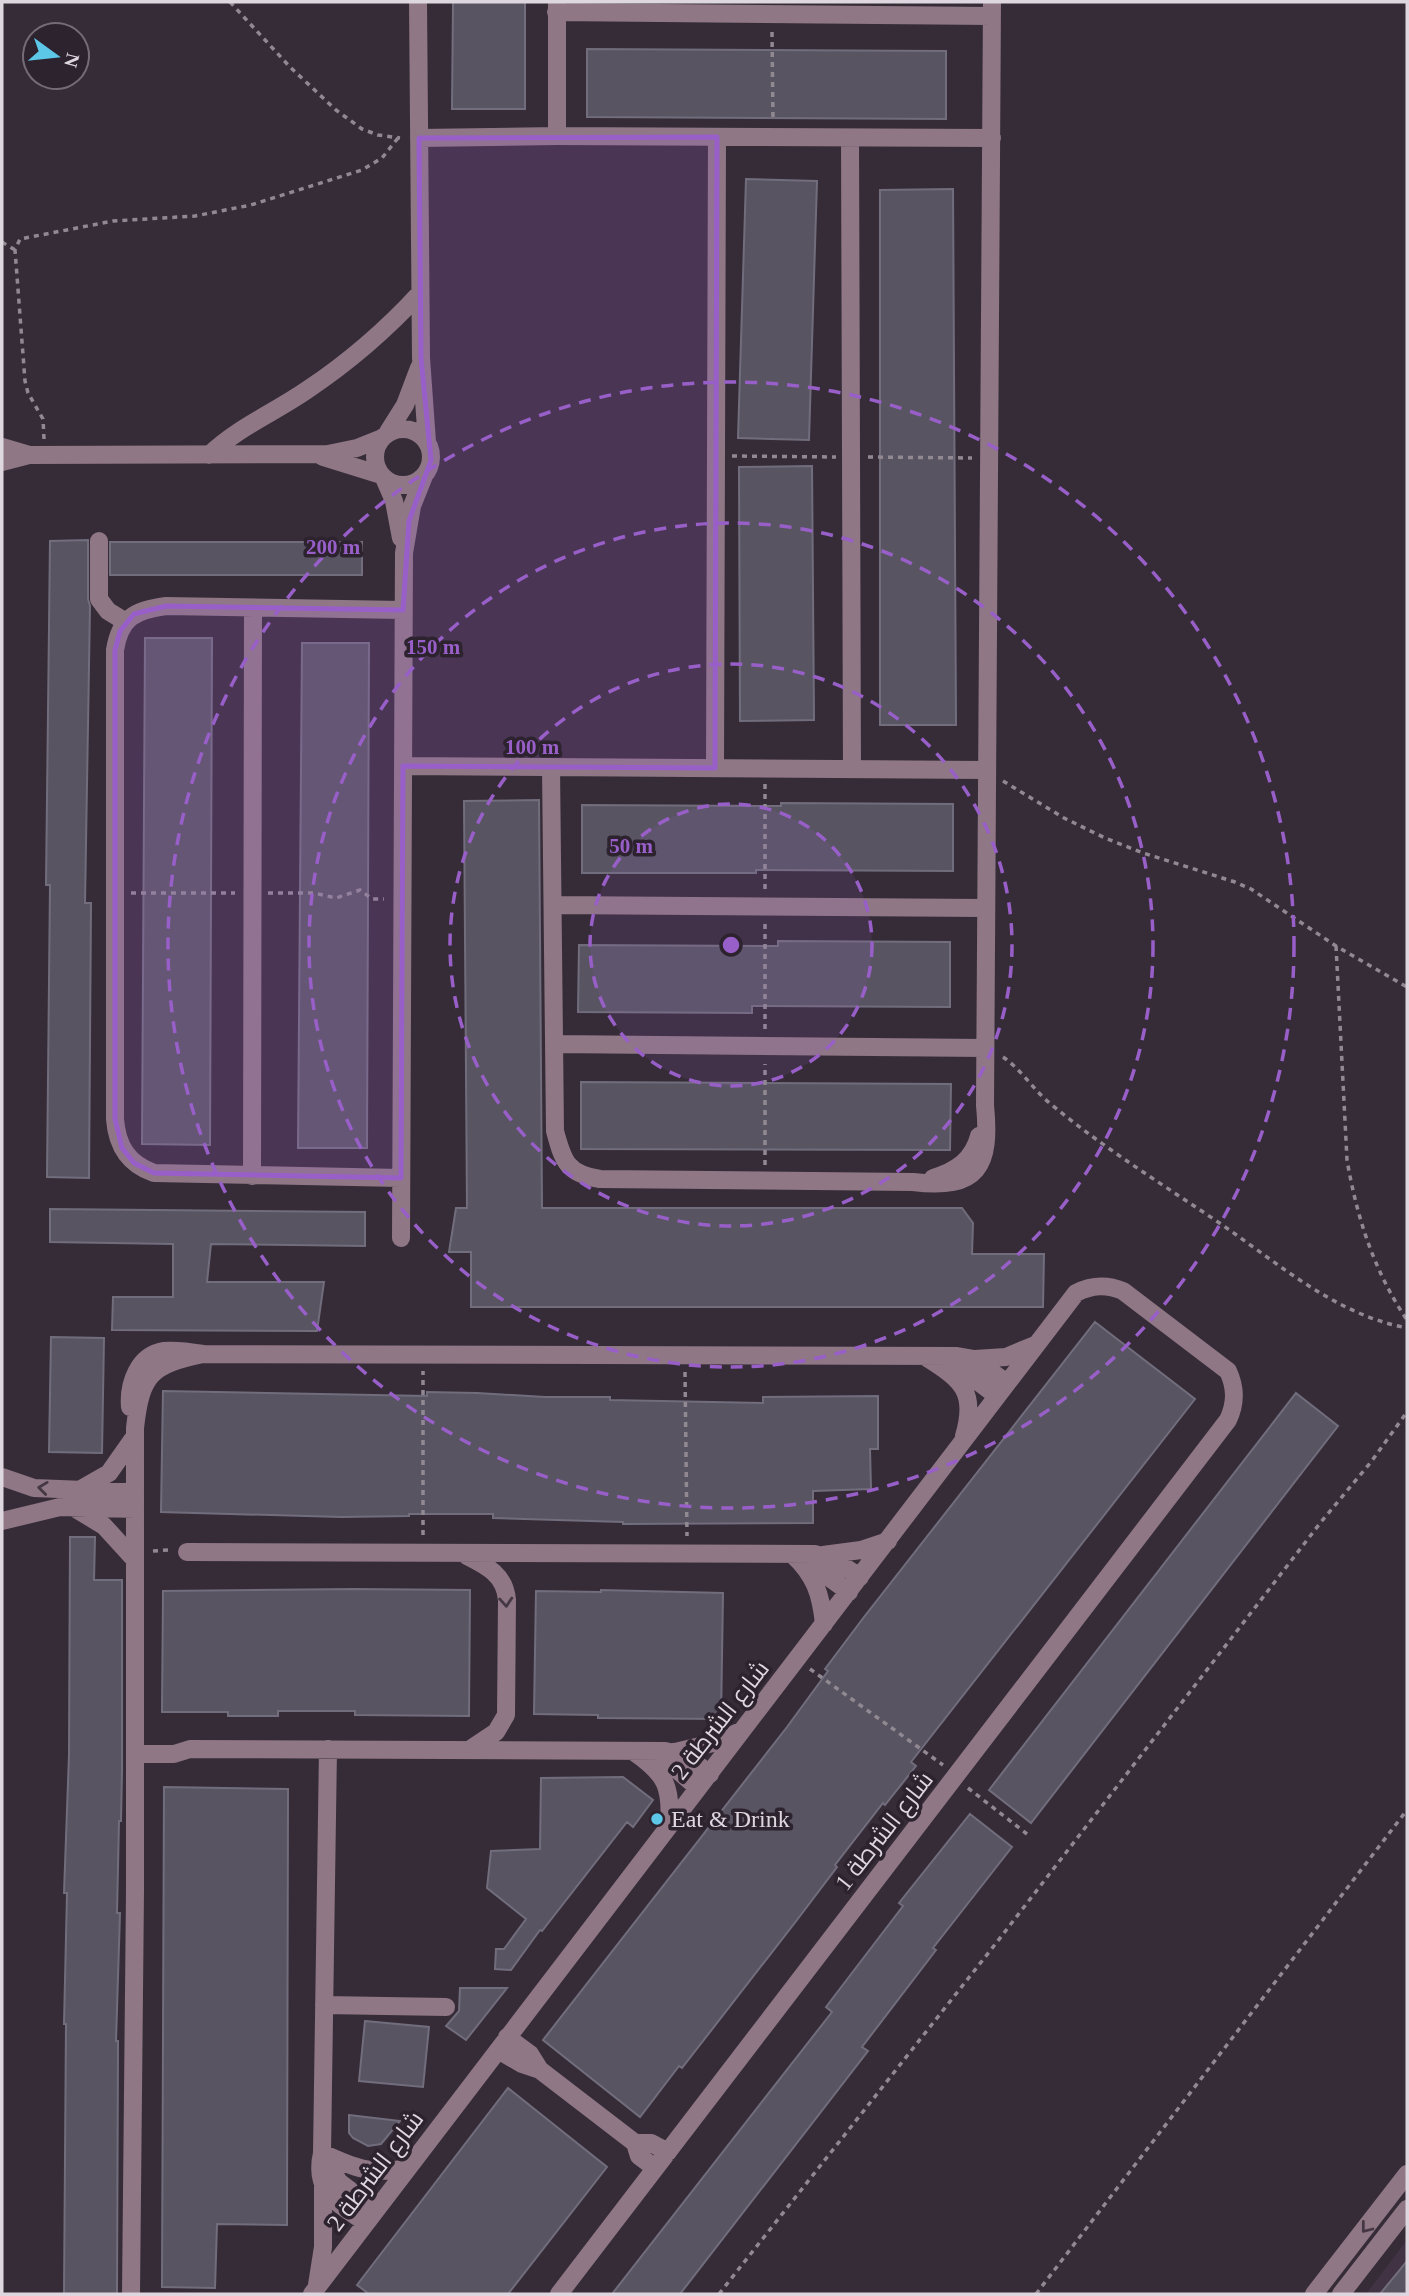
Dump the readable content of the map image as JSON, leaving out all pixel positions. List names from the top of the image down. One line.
{"streets":{"street":["شارع الشرطة 2","شارع الشرطة 1"]},"crossings":[["شارع الشرطة 2","شارع الشرطة 1"]],"places":["Eat & Drink"],"north":"right","rings":["200 m","150 m","100 m","50 m"]}
